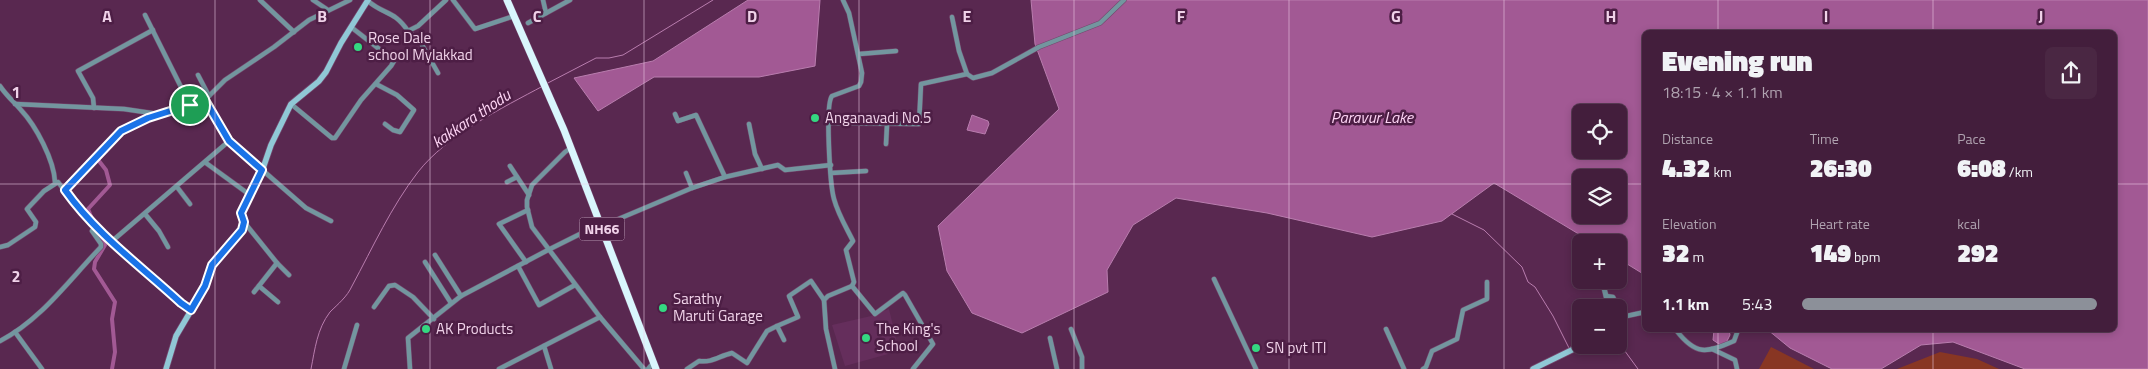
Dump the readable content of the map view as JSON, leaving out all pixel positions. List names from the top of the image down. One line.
{"streets":{"highway":["NH66"]},"water":["Paravur Lake","kakkara thodu"],"places":["Rose Dale school Mylakkad","Anganavadi No.5","Sarathy Maruti Garage","AK Products","The King's School","SN pvt ITI"],"page":{"heading":["Evening run","18:15 · 4 × 1.1 km"],"map_buttons":["+","−"],"stats":[["Distance","4.32 km"],["Time","26:30"],["Pace","6:08 /km"],["Elevation","32 m"],["Heart rate","149 bpm"],["kcal","292"]],"list":[{"name":"1.1 km","note":"5:43"}]},"grid":{"columns":["A","B","C","D","E","F","G","H","I","J"],"rows":["1","2"]}}
